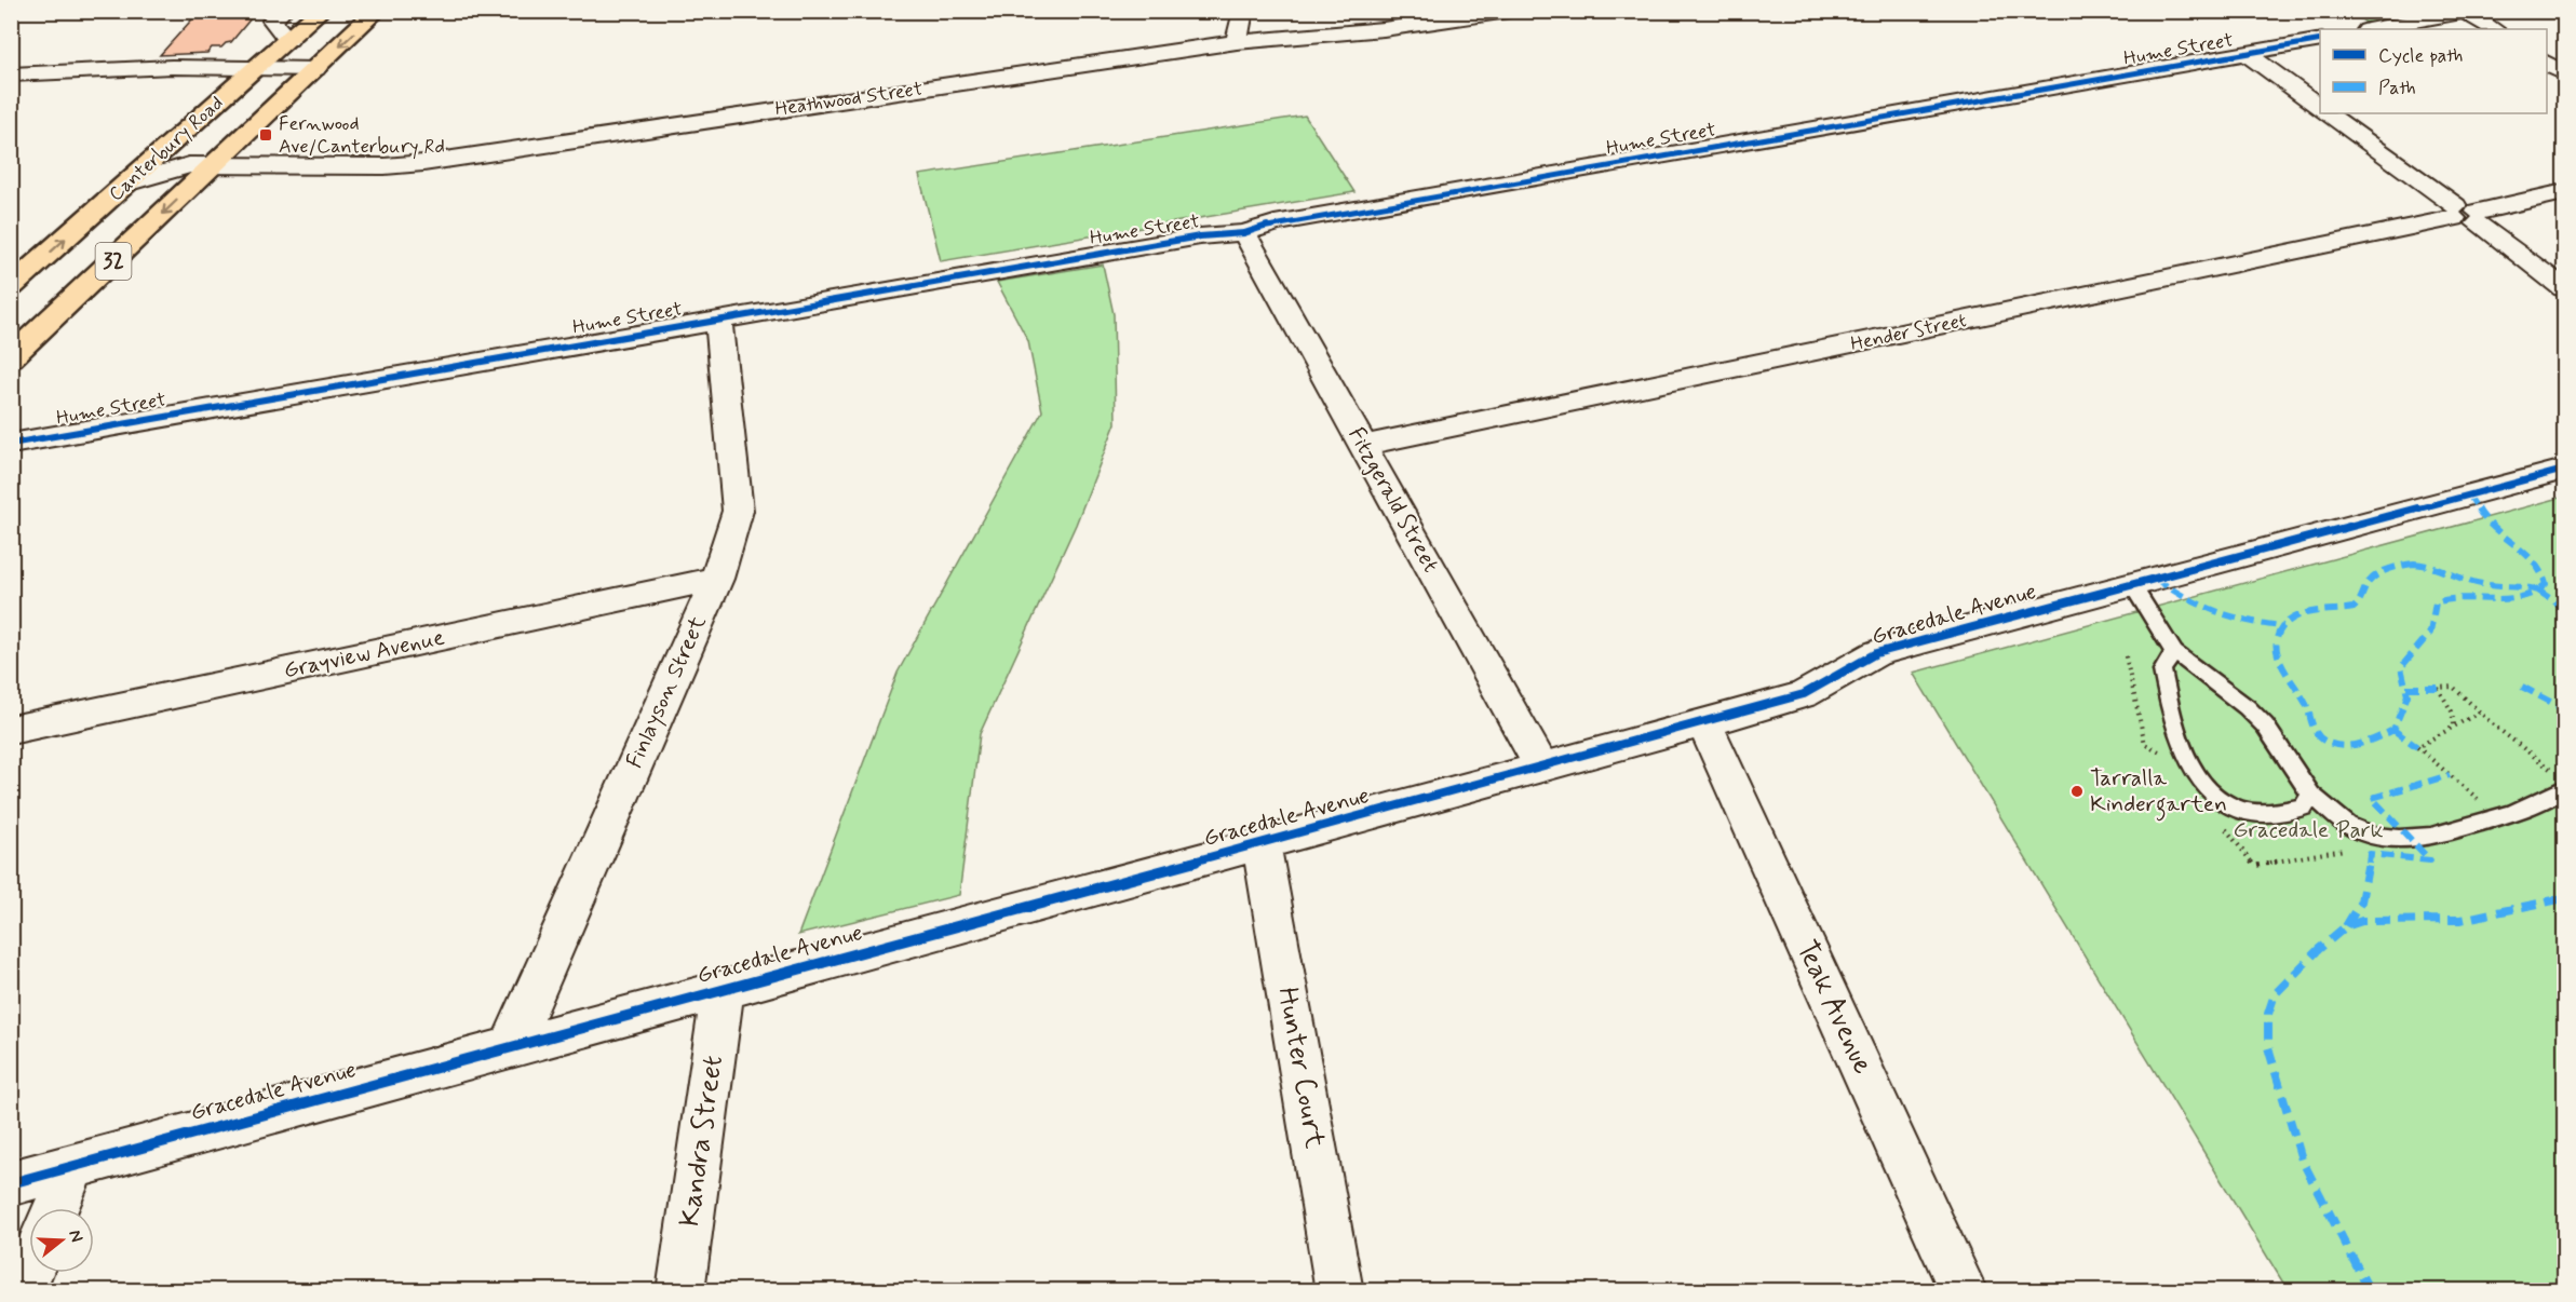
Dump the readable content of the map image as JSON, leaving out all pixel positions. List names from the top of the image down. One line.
{"streets":{"main road":["Canterbury Road","32"],"street":["Hume Street","Heathwood Street","Hender Street","Fitzgerald Street","Gracedale Avenue","Grayview Avenue","Finlayson Street","Teak Avenue","Hunter Court","Kandra Street"]},"crossings":[["Hume Street","Fitzgerald Street"],["Hume Street","Finlayson Street"],["Heathwood Street","Canterbury Road"],["Hender Street","Fitzgerald Street"],["Fitzgerald Street","Gracedale Avenue"],["Gracedale Avenue","Finlayson Street"],["Gracedale Avenue","Teak Avenue"],["Gracedale Avenue","Hunter Court"],["Gracedale Avenue","Kandra Street"],["Grayview Avenue","Finlayson Street"]],"parks":["Gracedale Park"],"places":{"transit":["Fernwood Ave/Canterbury Rd"],"other":["Tarralla Kindergarten"]},"legend":["Cycle path","Path"],"north":"right"}
